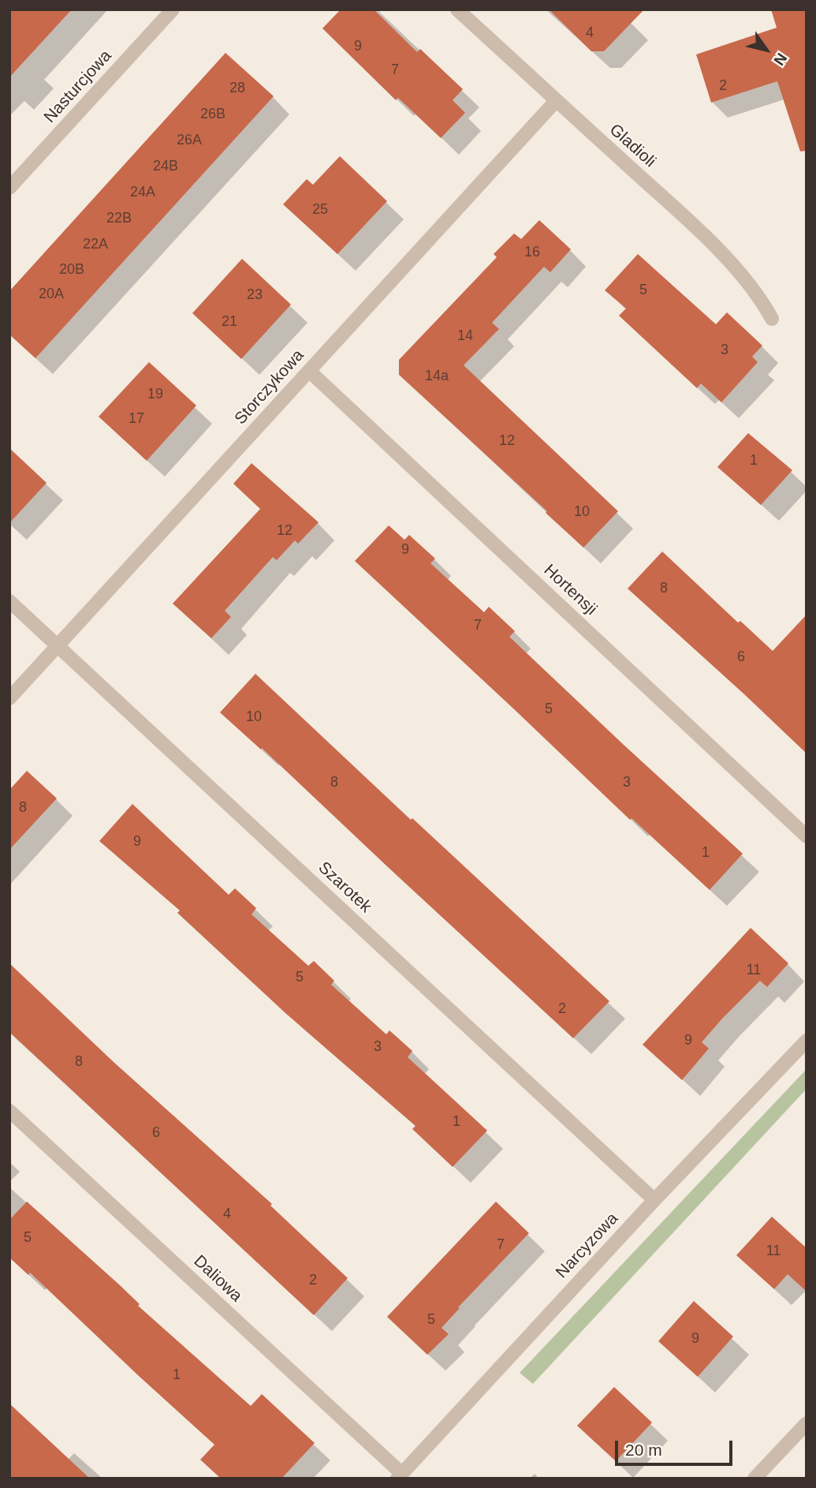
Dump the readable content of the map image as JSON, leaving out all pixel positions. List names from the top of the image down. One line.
{"streets":{"street":["Nasturcjowa","Gladioli","Storczykowa","Hortensji","Szarotek","Narcyzowa","Daliowa"]},"crossings":[["Gladioli","Storczykowa"],["Storczykowa","Hortensji"],["Storczykowa","Szarotek"],["Szarotek","Narcyzowa"],["Narcyzowa","Daliowa"]],"house_numbers":["4","9","7","2","28","26B","26A","24B","24A","25","22B","22A","16","20B","5","20A","23","21","14","3","14a","19","17","12","1","10","12","9","8","7","6","5","10","8","3","8","9","1","11","5","2","9","3","8","1","6","4","5","7","11","2","5","9","1"],"scale_bar":"20 m","north":"bottom right"}
